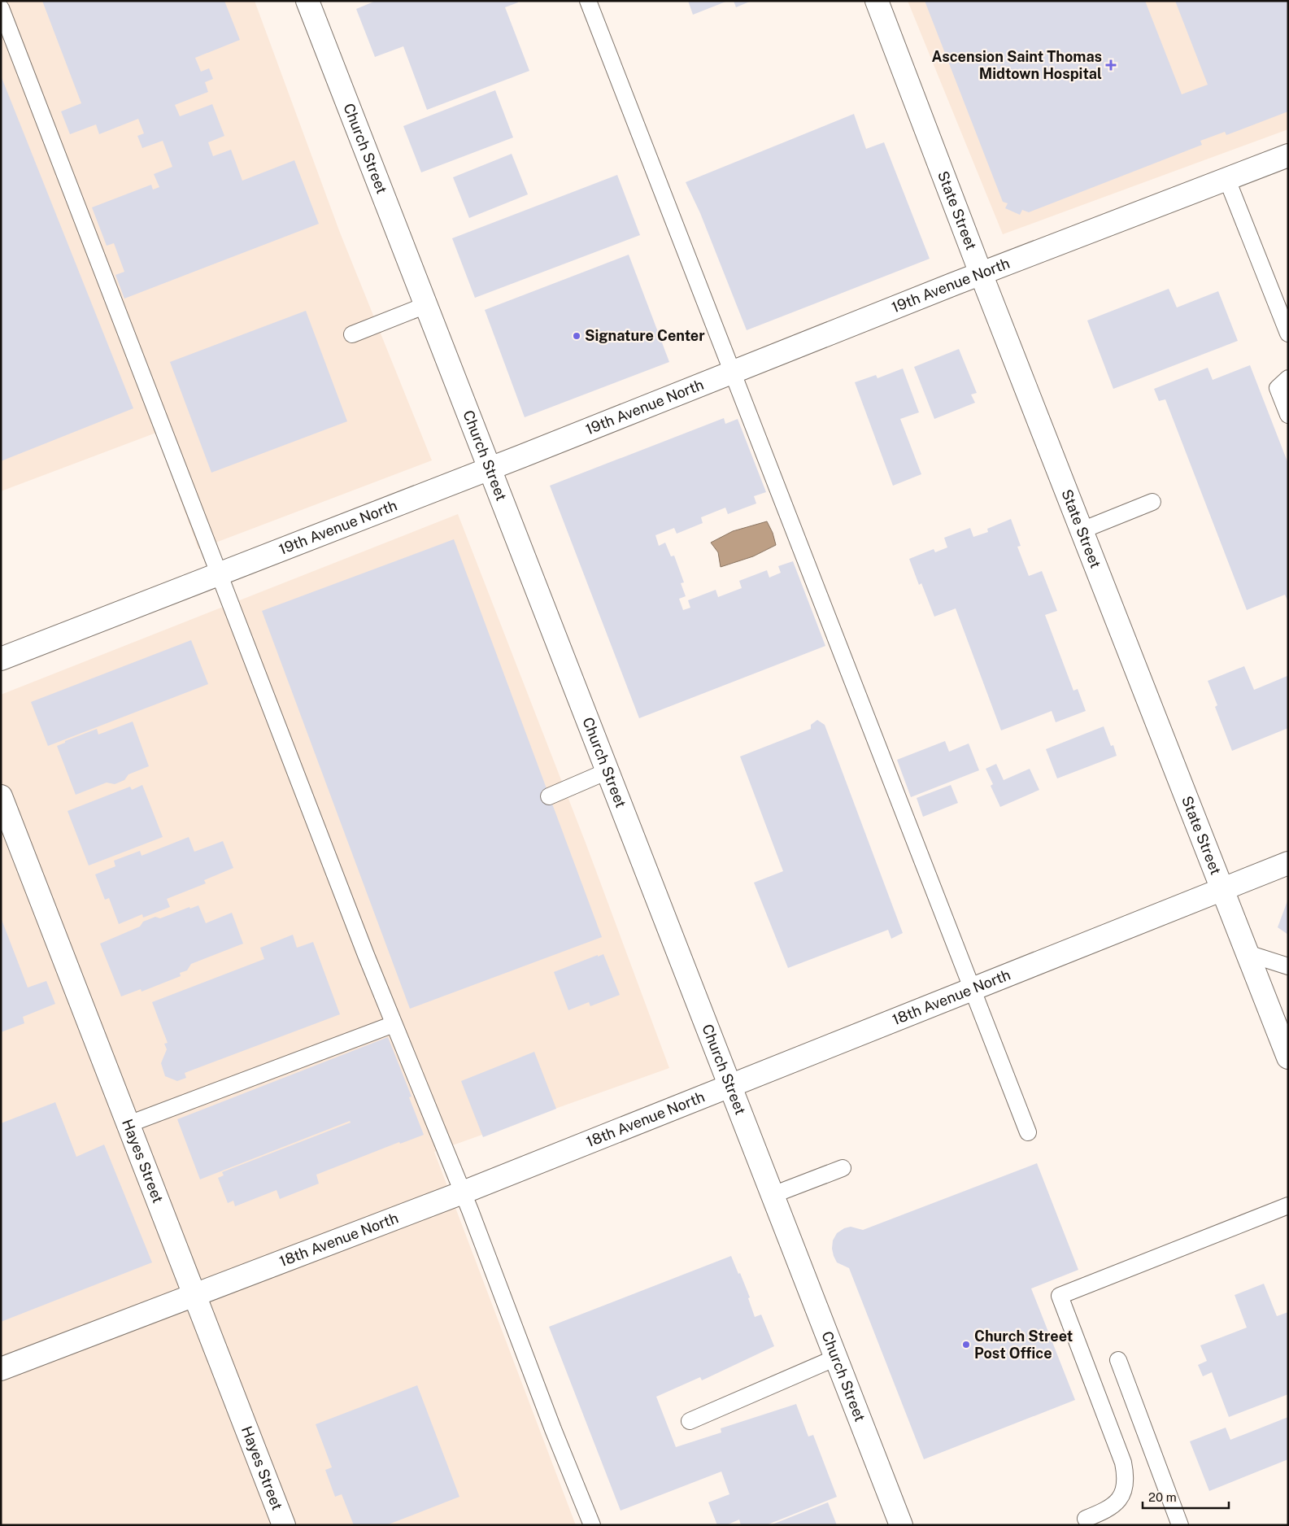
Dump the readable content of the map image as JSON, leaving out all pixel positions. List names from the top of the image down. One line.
{"streets":{"street":["Church Street","State Street","19th Avenue North","18th Avenue North","Hayes Street"]},"crossings":[["Church Street","19th Avenue North"],["Church Street","18th Avenue North"],["State Street","19th Avenue North"],["State Street","18th Avenue North"],["18th Avenue North","Hayes Street"]],"places":{"health":["Ascension Saint Thomas Midtown Hospital"],"other":["Signature Center","Church Street Post Office"]},"scale_bar":"20 m"}
